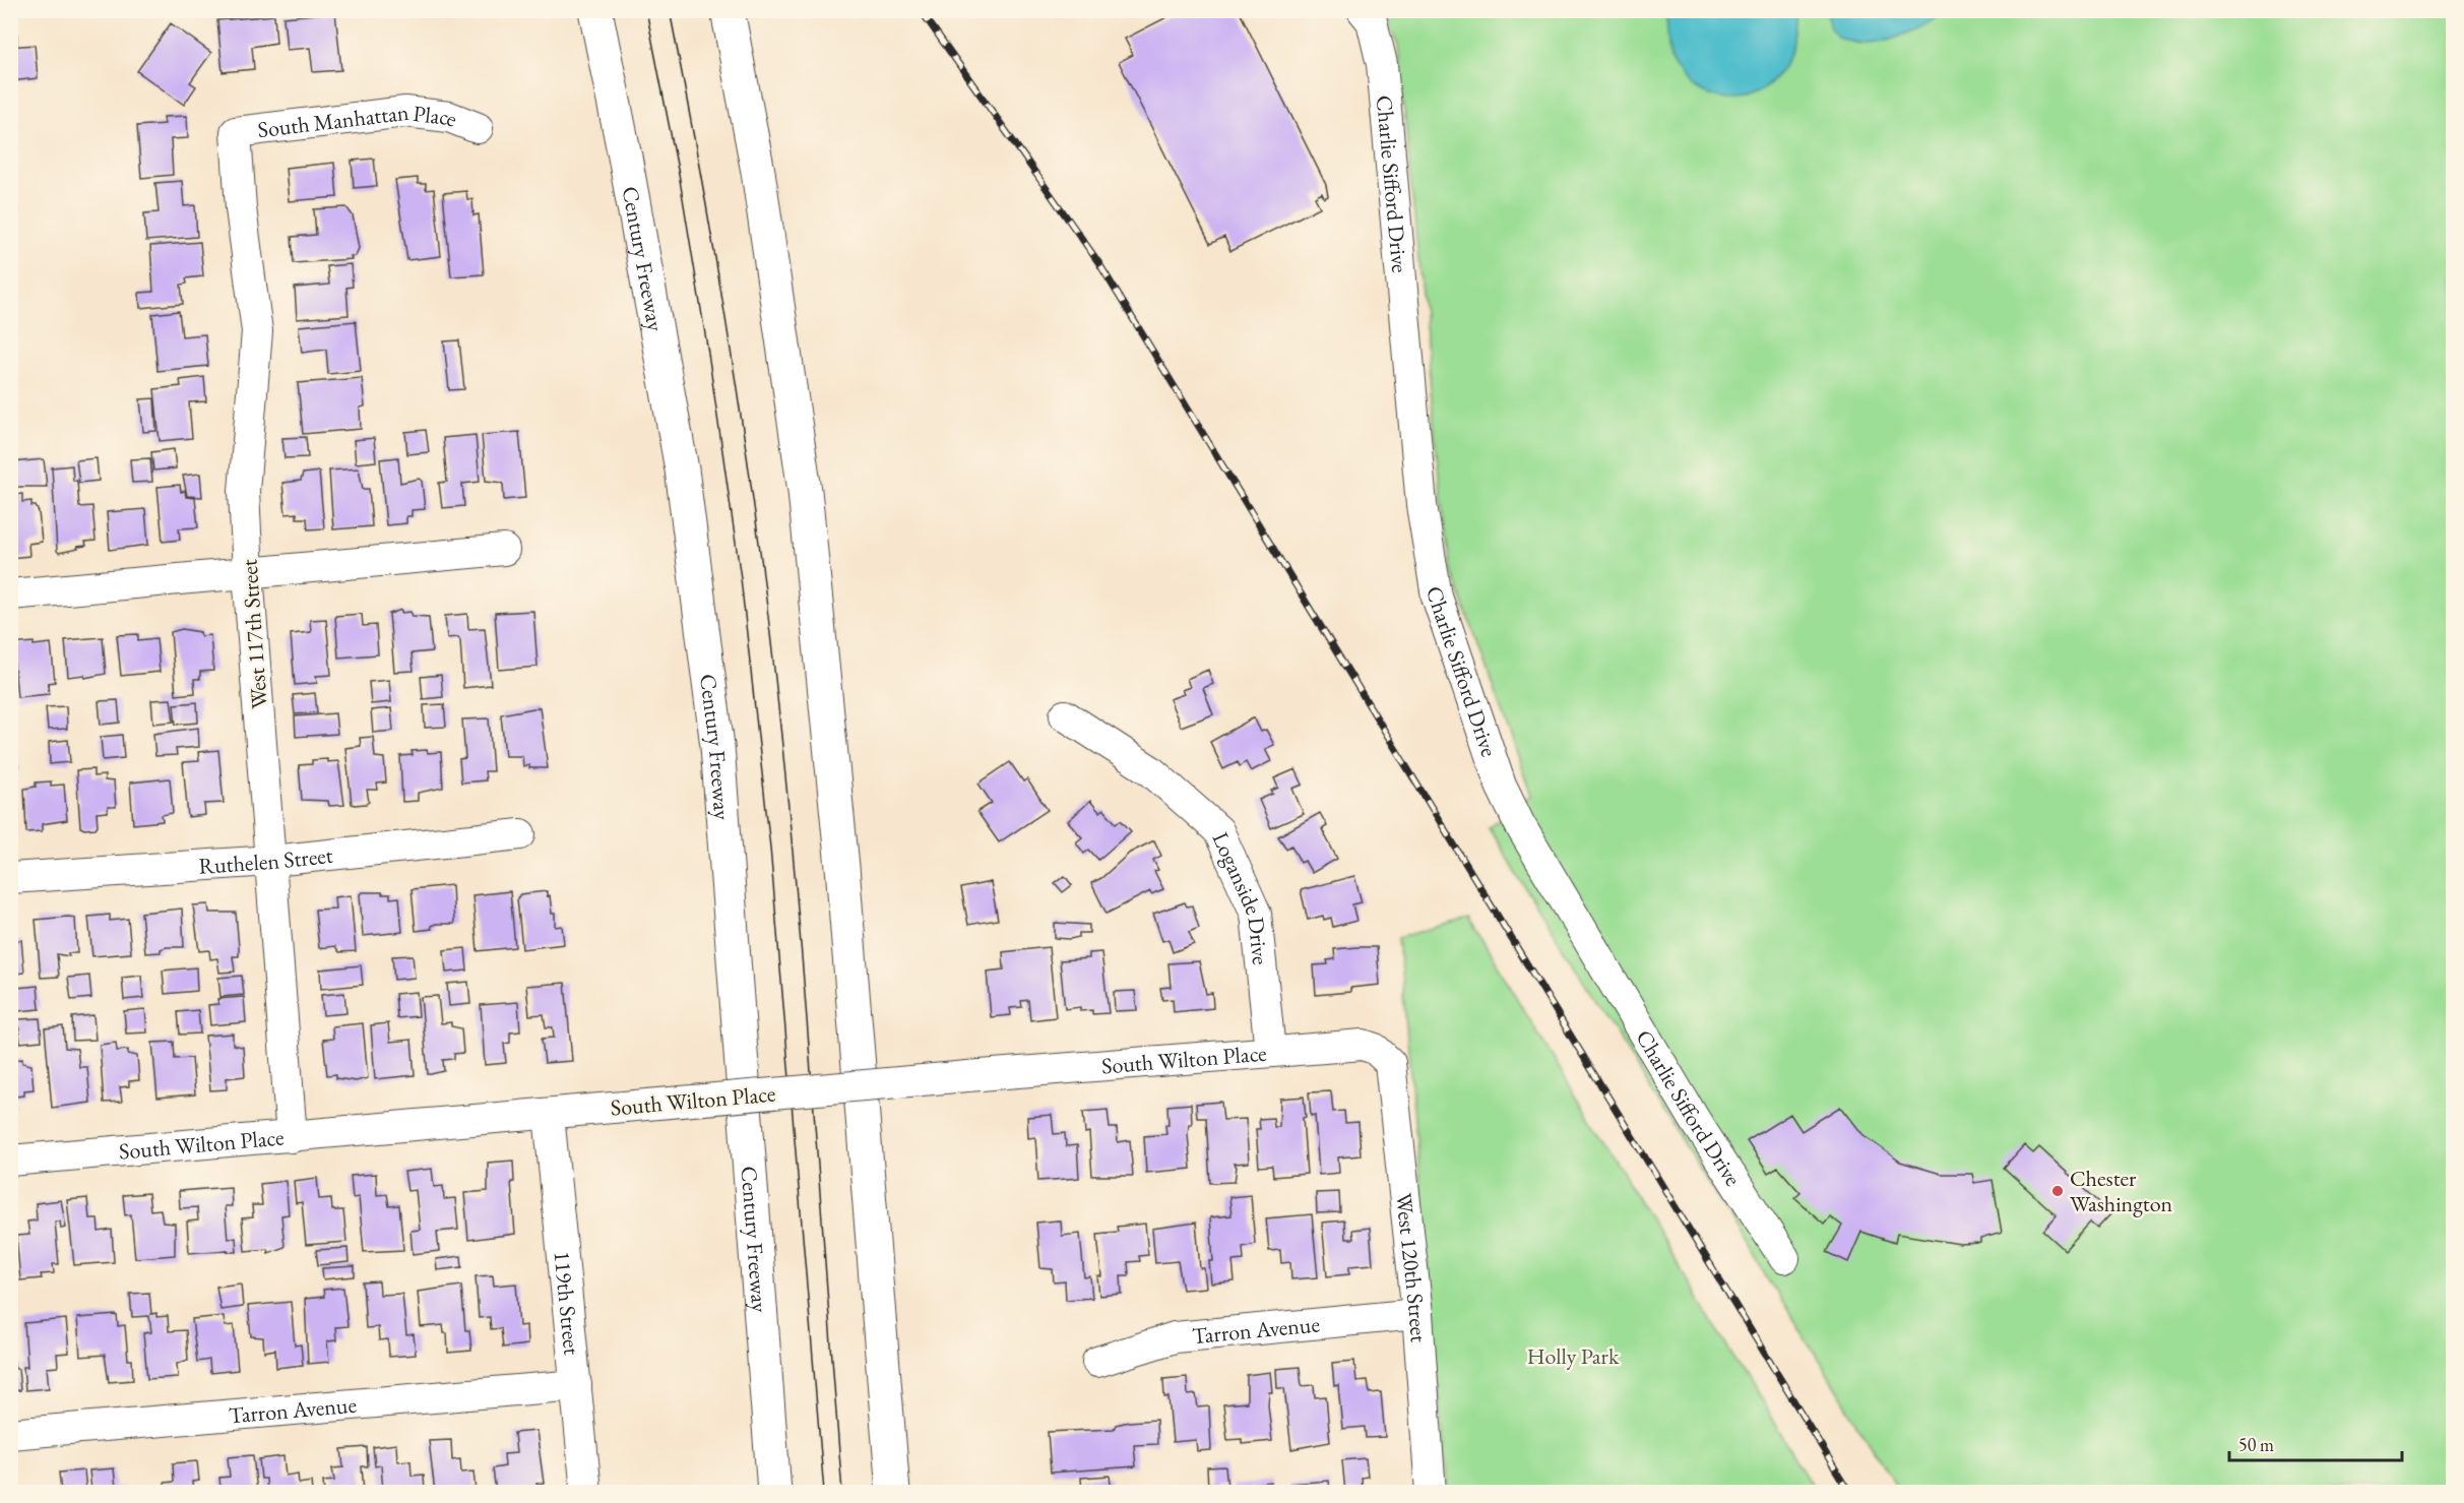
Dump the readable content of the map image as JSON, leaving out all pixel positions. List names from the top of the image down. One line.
{"streets":{"highway":["Century Freeway"],"street":["South Manhattan Place","Charlie Sifford Drive","West 117th Street","Ruthelen Street","Loganside Drive","South Wilton Place","West 120th Street","119th Street","Tarron Avenue"]},"crossings":[["South Manhattan Place","West 117th Street"],["West 117th Street","Ruthelen Street"],["West 117th Street","South Wilton Place"],["Loganside Drive","South Wilton Place"],["South Wilton Place","West 120th Street"],["South Wilton Place","119th Street"],["West 120th Street","Tarron Avenue"],["119th Street","Tarron Avenue"]],"parks":["Holly Park"],"places":["Chester Washington"],"scale_bar":"50 m"}
